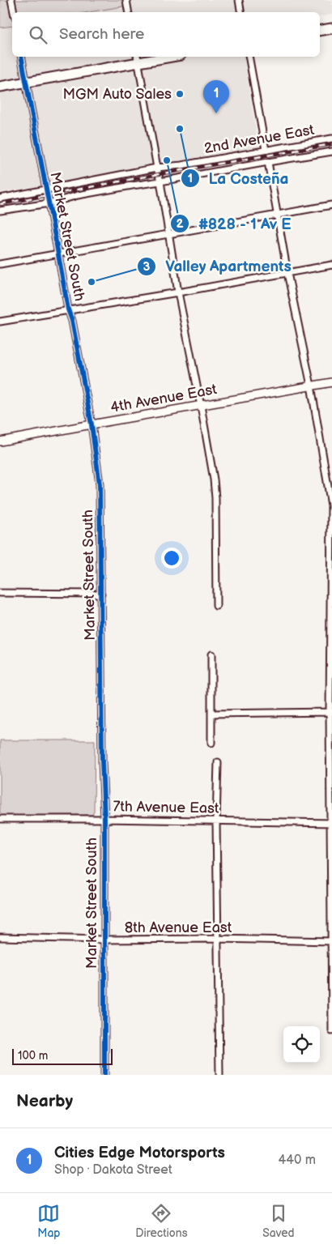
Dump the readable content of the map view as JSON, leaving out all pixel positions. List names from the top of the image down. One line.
{"streets":{"street":["2nd Avenue East","Market Street South","4th Avenue East","7th Avenue East","8th Avenue East"]},"crossings":[["2nd Avenue East","Market Street South"],["Market Street South","4th Avenue East"],["Market Street South","7th Avenue East"],["Market Street South","8th Avenue East"]],"places":["MGM Auto Sales","La Costeña","#828 - 1 Av E","Valley Apartments"],"scale_bar":"100 m","page":{"search":"Search here","pins":"1","scale":"100 m","heading":"Nearby","list":[{"mark":"1","name":"Cities Edge Motorsports","note":"Shop · Dakota Street","value":"440 m"}],"nav":["Map","Directions","Saved"]}}
